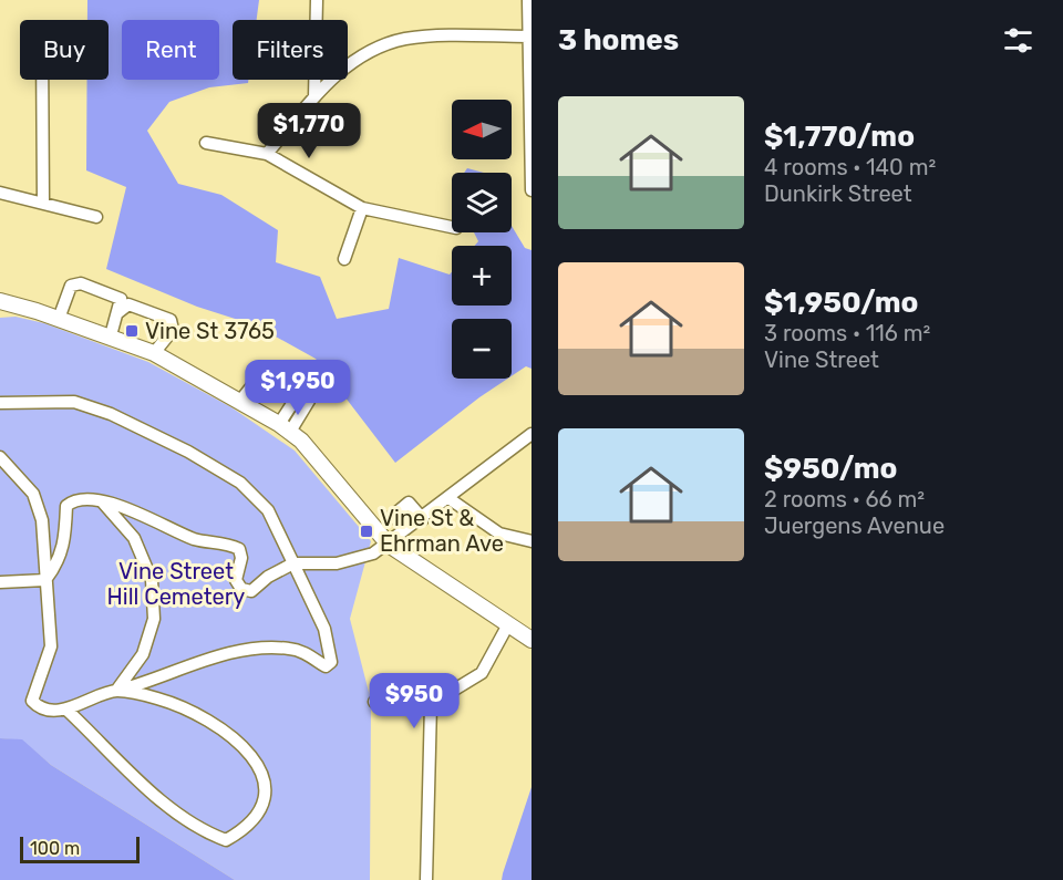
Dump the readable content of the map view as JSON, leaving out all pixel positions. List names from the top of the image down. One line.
{"parks":["Vine Street Hill Cemetery"],"places":{"transit":["Vine St 3765","Vine St & Ehrman Ave"]},"scale_bar":"100 m","north":"left","page":{"heading":"3 homes","chip":["Buy","Rent","Filters"],"list":[{"name":"$1,770/mo","note":"4 rooms · 140 m² · Dunkirk Street"},{"name":"$1,950/mo","note":"3 rooms · 116 m² · Vine Street"},{"name":"$950/mo","note":"2 rooms · 66 m² · Juergens Avenue"}],"map_buttons":["+","−"],"price":["$1,770","$1,950","$950"],"scale":"100 m"}}
